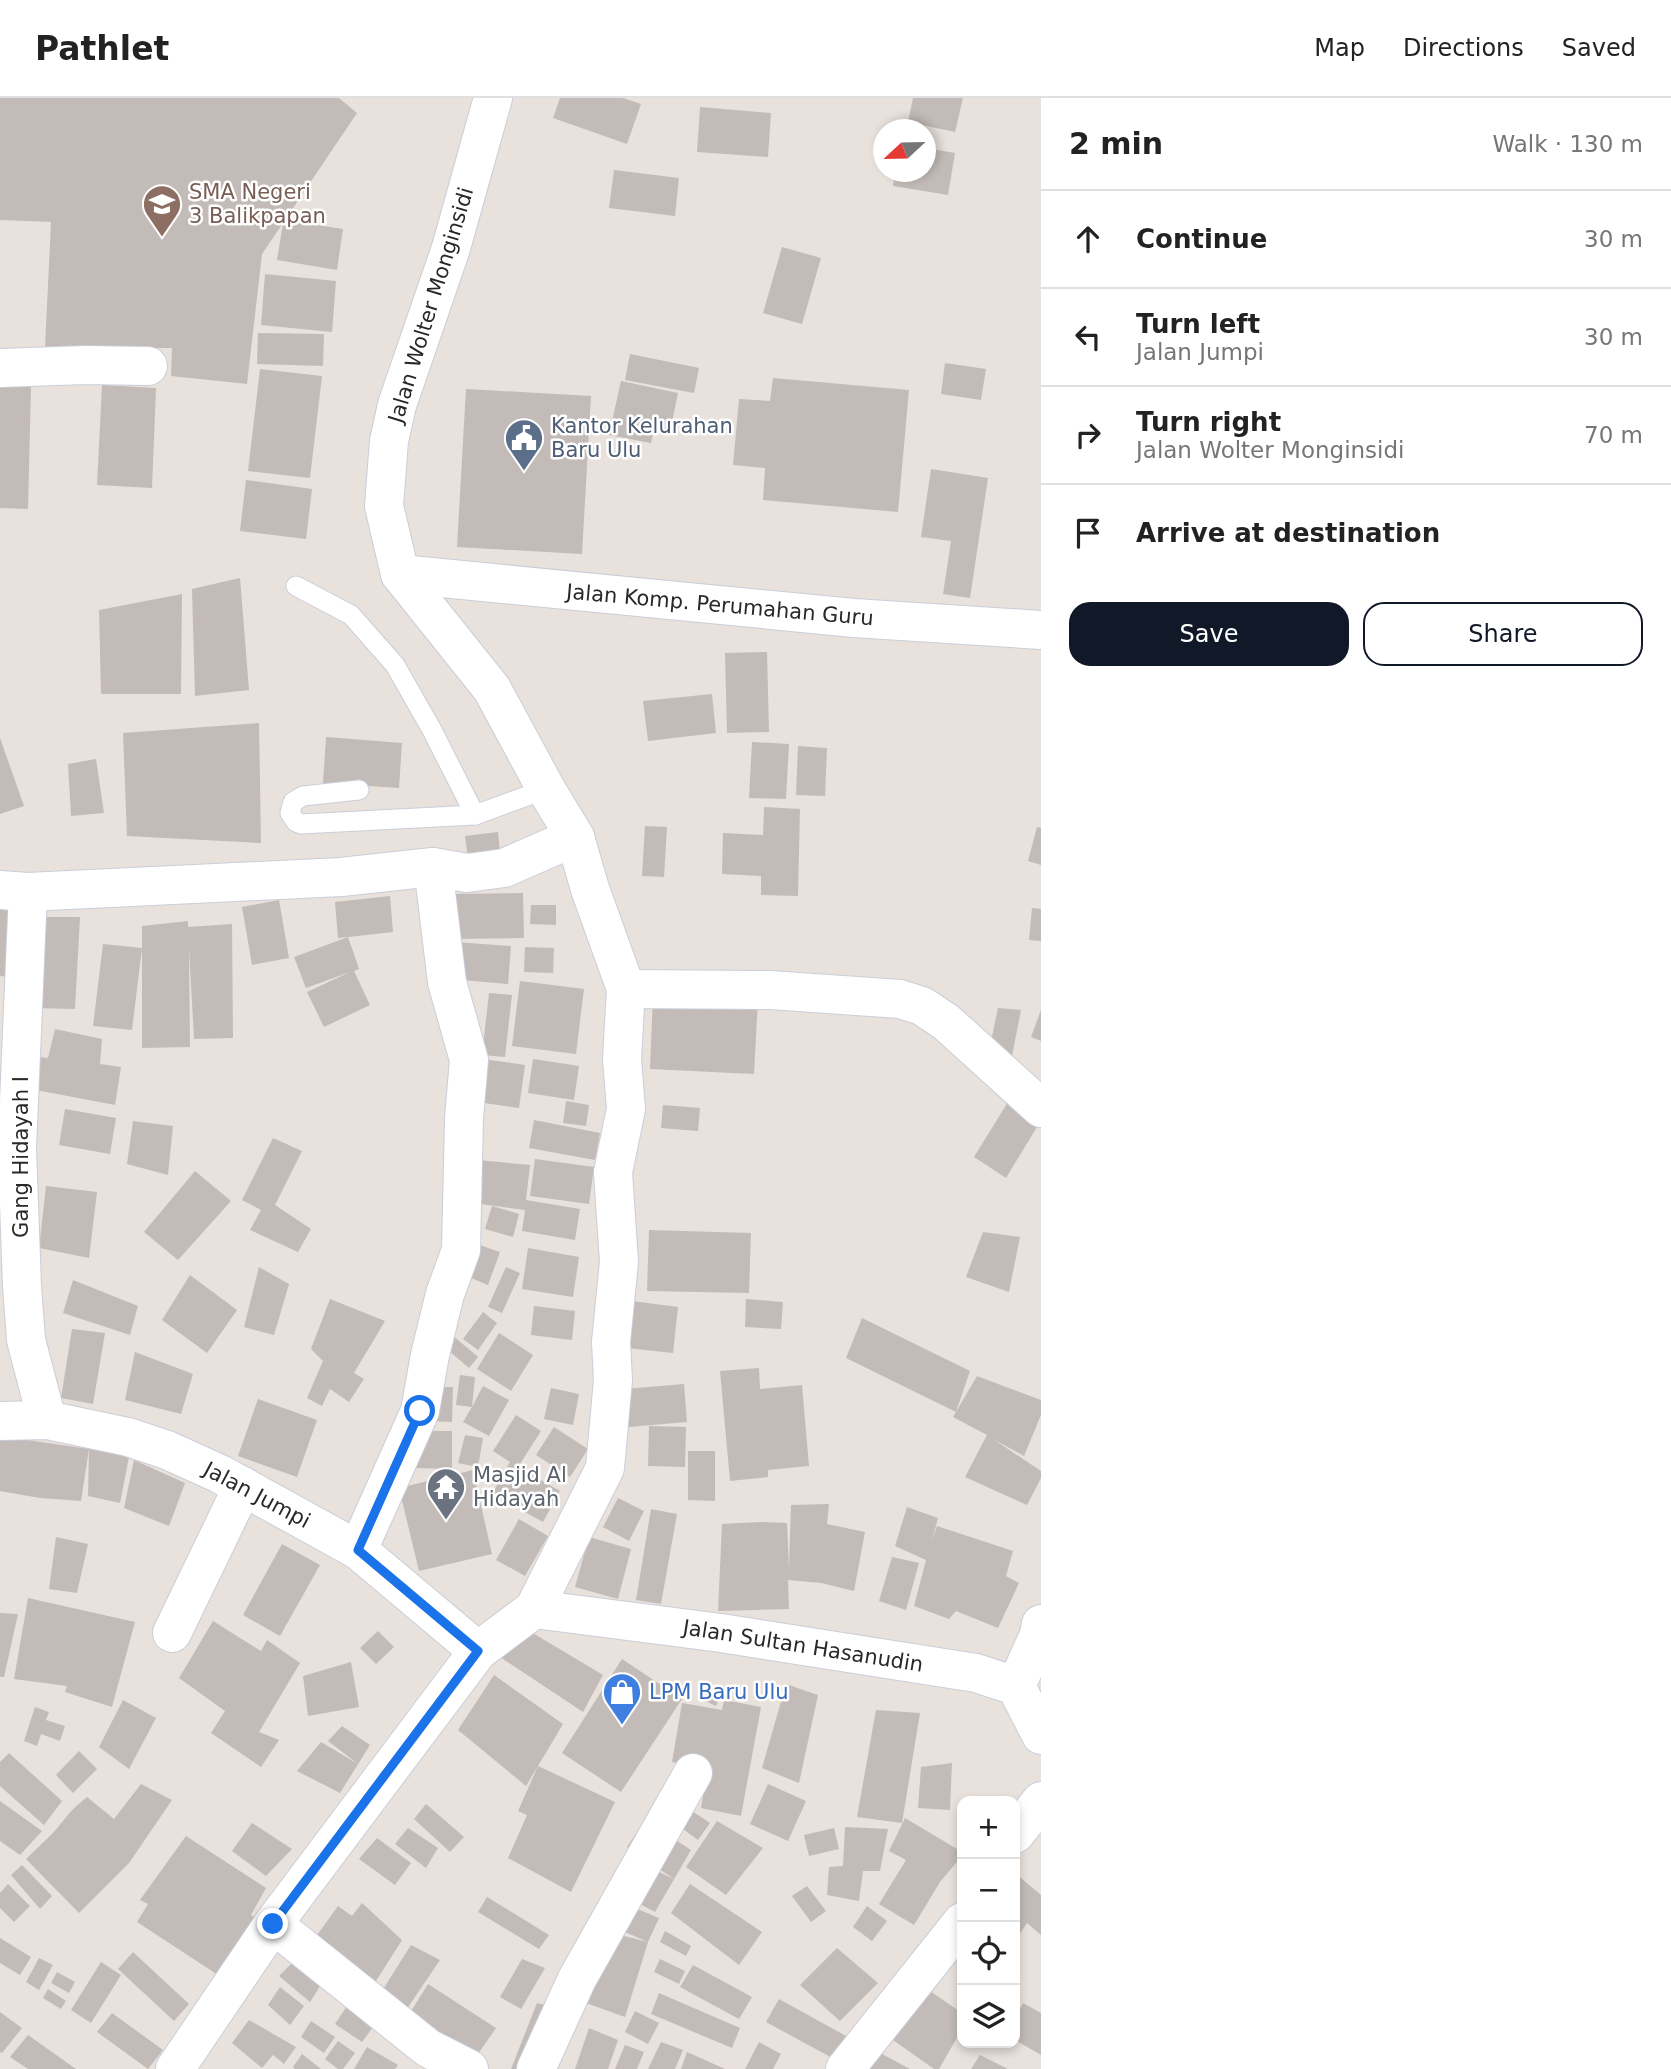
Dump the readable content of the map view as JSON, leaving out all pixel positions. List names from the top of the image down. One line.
{"streets":{"street":["Jalan Wolter Monginsidi","Jalan Komp. Perumahan Guru","Gang Hidayah I","Jalan Jumpi","Jalan Sultan Hasanudin"]},"crossings":[["Jalan Wolter Monginsidi","Jalan Komp. Perumahan Guru"],["Jalan Wolter Monginsidi","Jalan Jumpi"],["Jalan Wolter Monginsidi","Jalan Sultan Hasanudin"],["Gang Hidayah I","Jalan Jumpi"]],"places":{"school or university":["SMA Negeri 3 Balikpapan"],"public building":["Kantor Kelurahan Baru Ulu"],"temple":["Masjid Al Hidayah"],"shop":["LPM Baru Ulu"]},"north":"left","page":{"header":"Pathlet","nav":["Map","Directions","Saved"],"heading":["2 min","Walk · 130 m"],"list":[["Continue","30 m"],["Turn left","Jalan Jumpi","30 m"],["Turn right","Jalan Wolter Monginsidi","70 m"],"Arrive at destination"],"buttons":["Save","Share"],"map_buttons":["+","−"]}}
